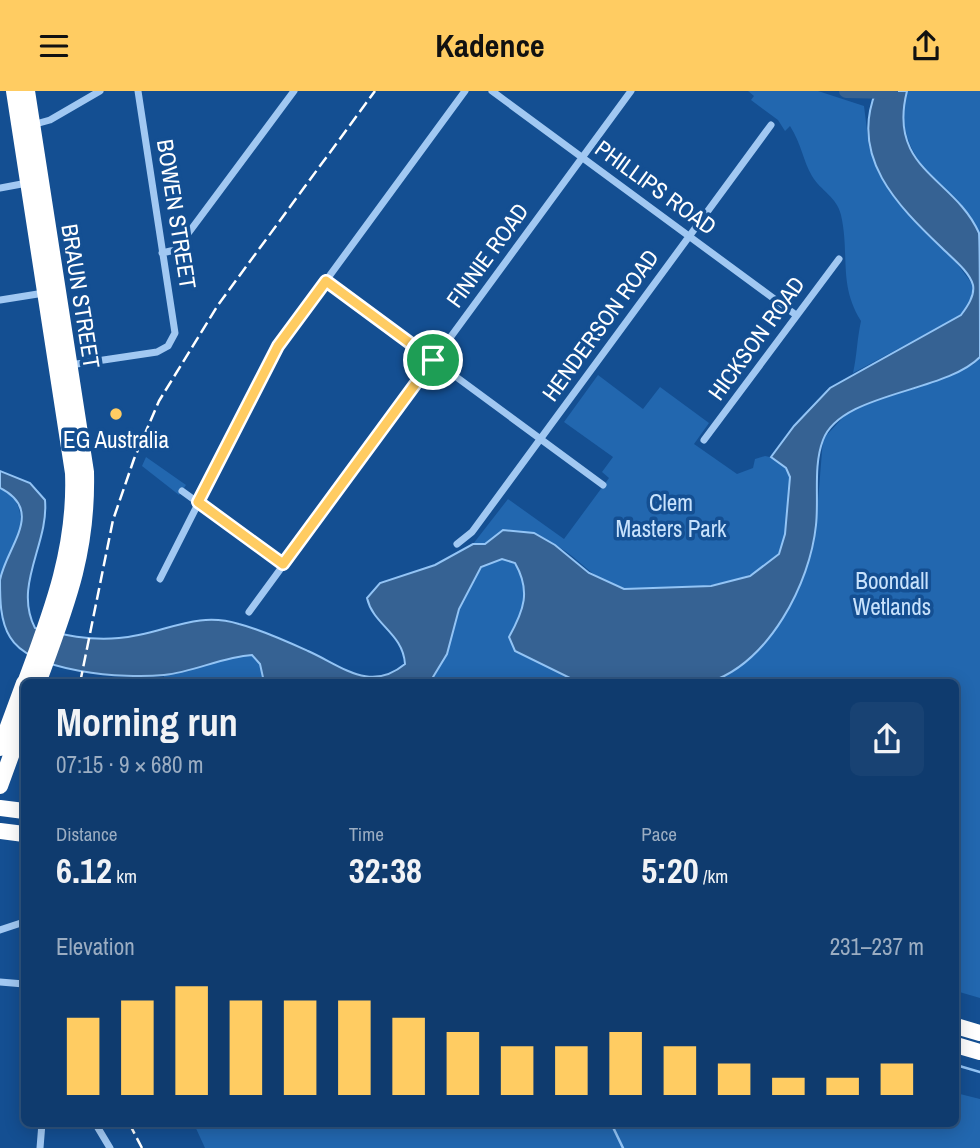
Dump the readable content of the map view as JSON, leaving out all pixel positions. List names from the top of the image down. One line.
{"streets":{"highway":["BRAUN STREET"],"street":["PHILLIPS ROAD","BOWEN STREET","FINNIE ROAD","HENDERSON ROAD","HICKSON ROAD"]},"crossings":[["PHILLIPS ROAD","FINNIE ROAD"],["PHILLIPS ROAD","HENDERSON ROAD"],["PHILLIPS ROAD","HICKSON ROAD"],["BOWEN STREET","BRAUN STREET"]],"parks":["Clem Masters Park","Boondall Wetlands"],"places":["EG Australia"],"page":{"header":"Kadence","heading":["Morning run","07:15 · 9 × 680 m"],"stats":[["Distance","6.12 km"],["Time","32:38"],["Pace","5:20 /km"]],"chart":["Elevation","231–237 m"]}}
